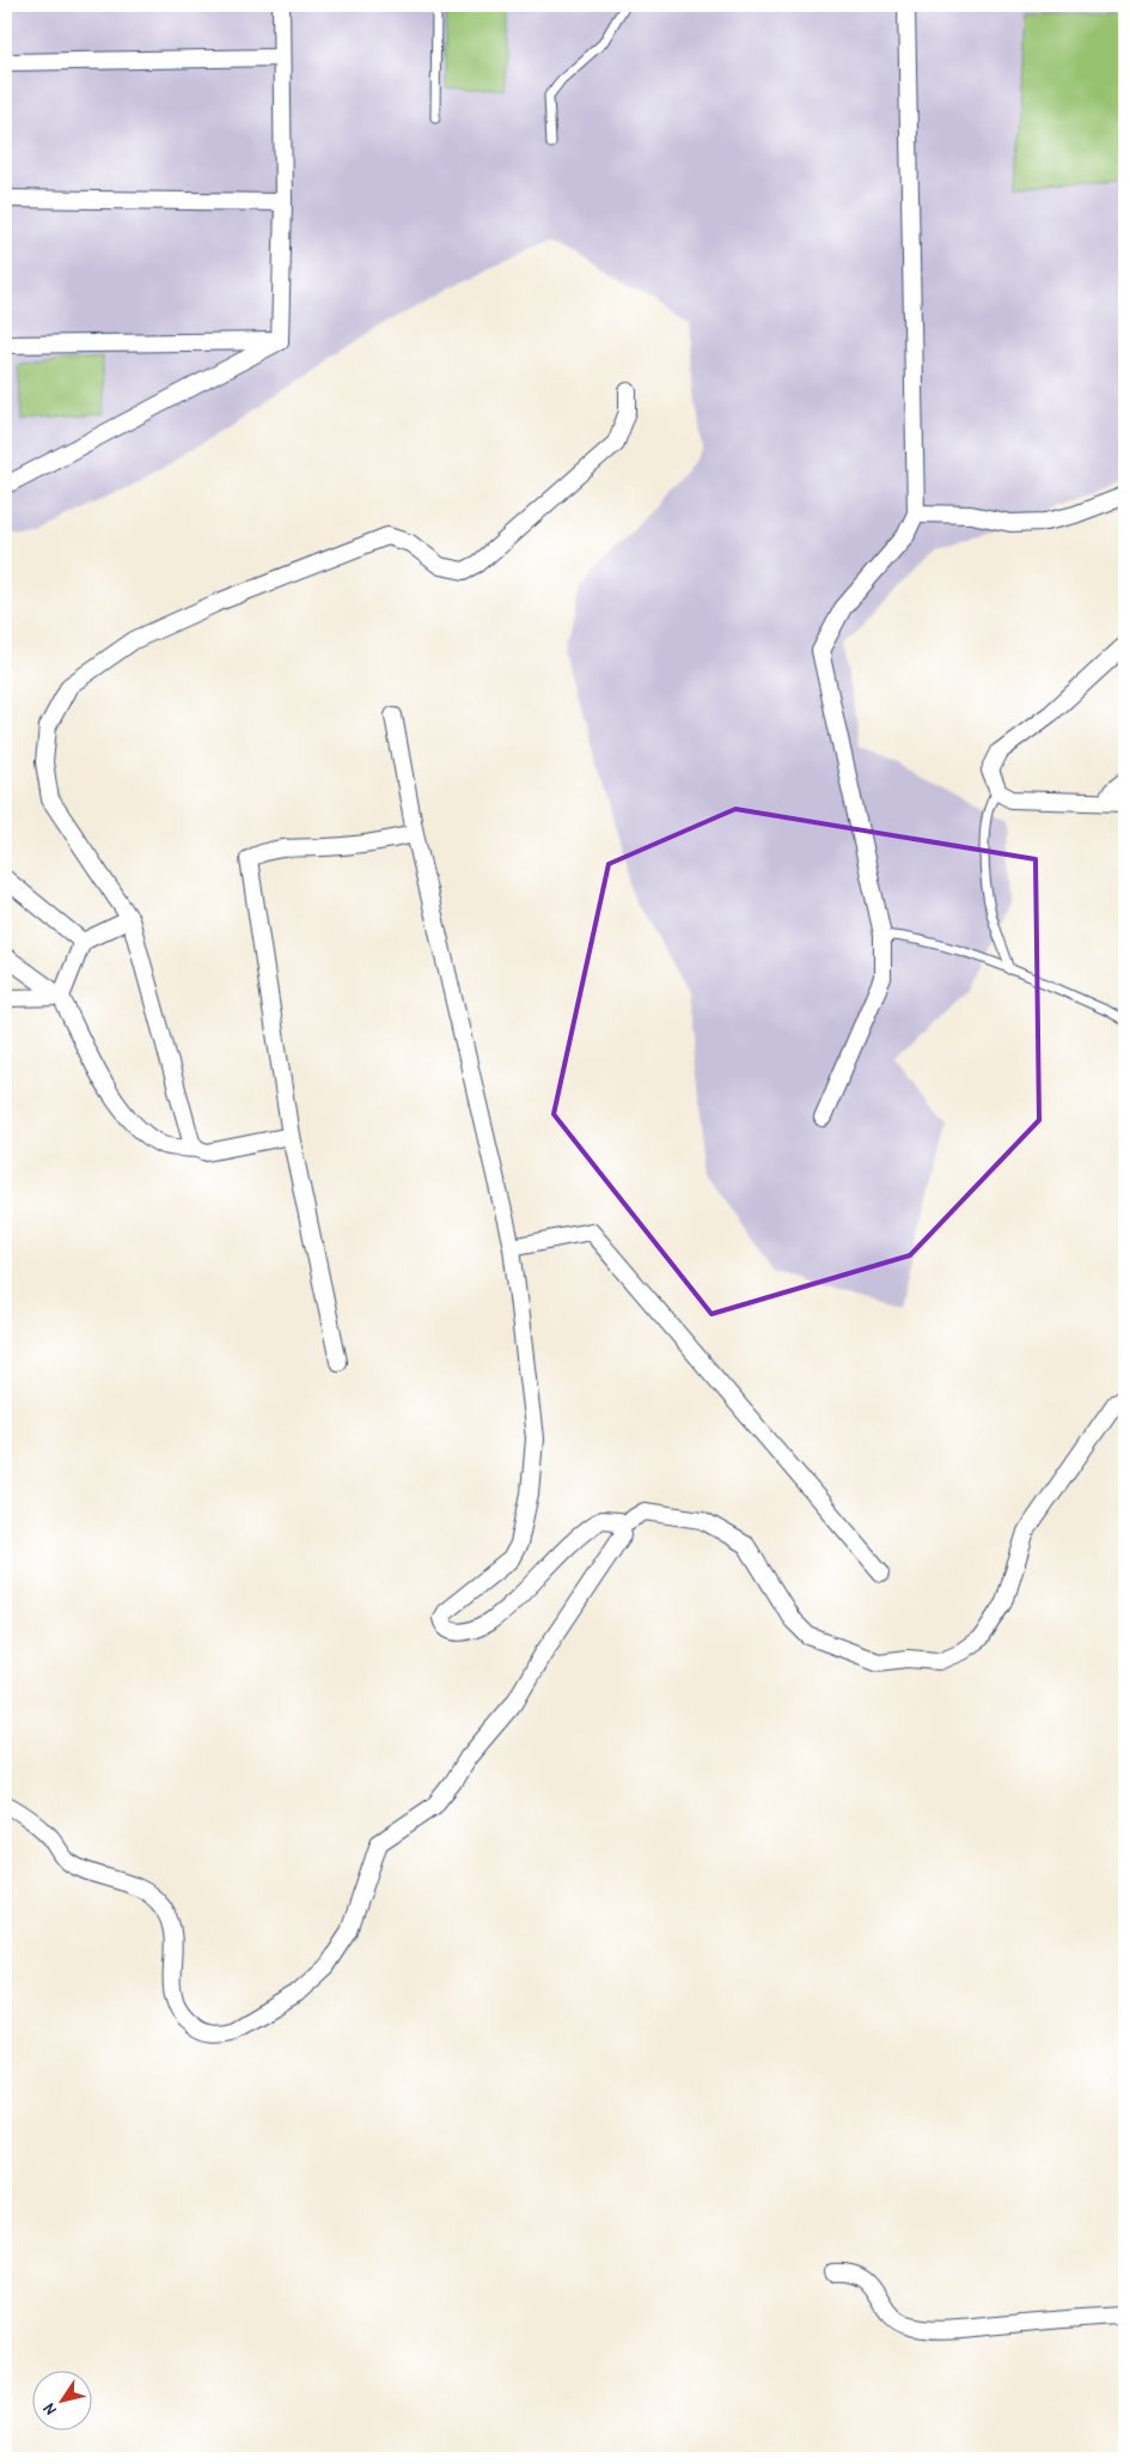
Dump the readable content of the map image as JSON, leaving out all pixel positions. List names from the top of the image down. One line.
{"north":"bottom left"}
